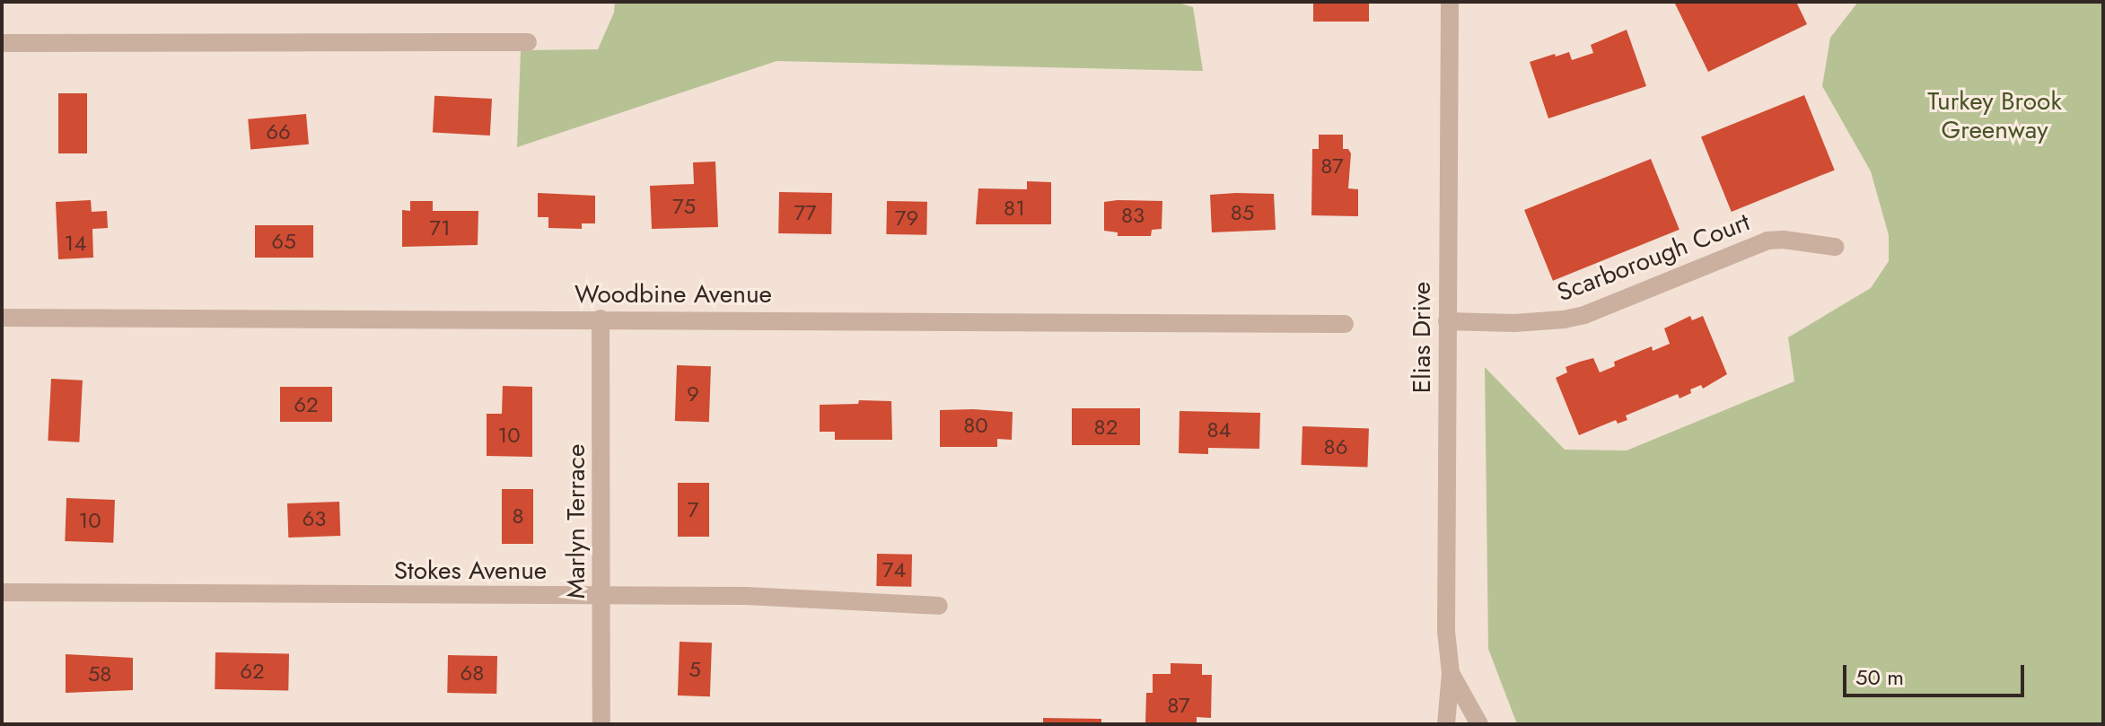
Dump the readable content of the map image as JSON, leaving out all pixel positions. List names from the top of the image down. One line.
{"streets":{"street":["Scarborough Court","Woodbine Avenue","Elias Drive","Marlyn Terrace","Stokes Avenue"]},"crossings":[["Scarborough Court","Elias Drive"],["Woodbine Avenue","Marlyn Terrace"],["Marlyn Terrace","Stokes Avenue"]],"parks":["Turkey Brook Greenway"],"house_numbers":["66","87","75","81","77","85","83","79","71","65","14","9","62","80","82","84","10","86","7","8","63","10","74","5","62","68","58","87"],"scale_bar":"50 m"}
